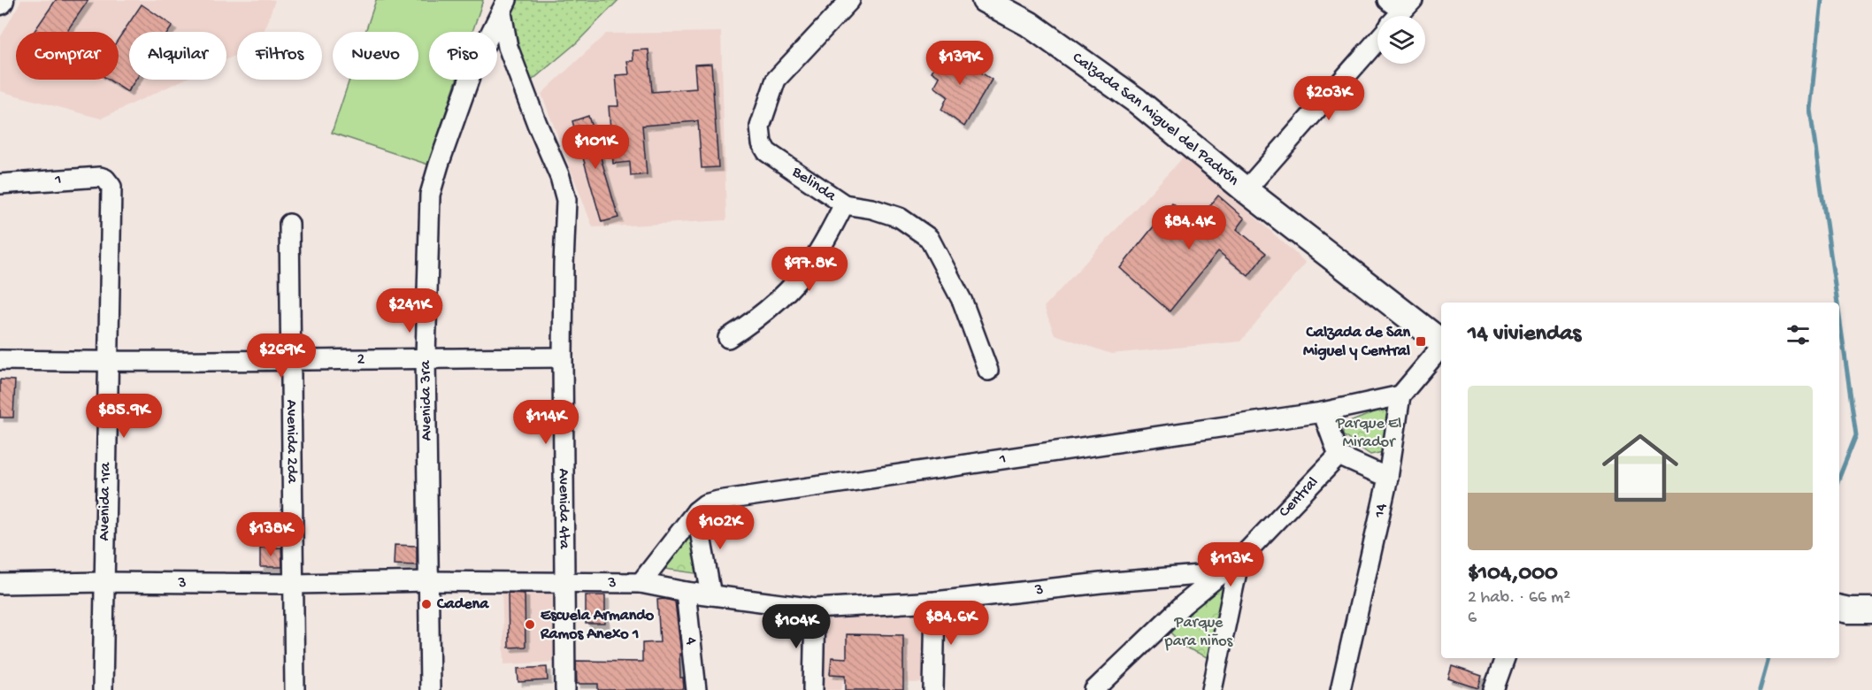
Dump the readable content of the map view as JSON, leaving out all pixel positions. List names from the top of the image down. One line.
{"streets":{"main road":["Calzada San Miguel del Padrón"],"street":["1","Belinda","2","Avenida 3ra","Avenida 2da","Central","Avenida 1ra","Avenida 4ta","14","3","4"]},"crossings":[["1","Avenida 1ra"],["1","14"],["1","3"],["2","Avenida 3ra"],["2","Avenida 2da"],["2","Avenida 1ra"],["2","Avenida 4ta"],["Avenida 3ra","Avenida 4ta"],["Avenida 3ra","3"],["Avenida 2da","3"],["Central","3"],["Avenida 1ra","3"],["Avenida 4ta","3"],["3","4"]],"parks":["Parque El Mirador","Parque para niños"],"places":{"transit":["Calzada de San Miguel y Central"],"other":["Cadena","Escuela Armando Ramos Anexo 1"]},"page":{"chip":["Comprar","Alquilar","Filtros","Nuevo","Piso"],"price":["$139K","$203K","$101K","$84.4K","$97.8K","$241K","$269K","$85.9K","$114K","$102K","$138K","$113K","$84.6K","$104K"],"heading":"14 viviendas","list":[{"name":"$104,000","note":"2 hab. · 66 m² · 6"}]}}
